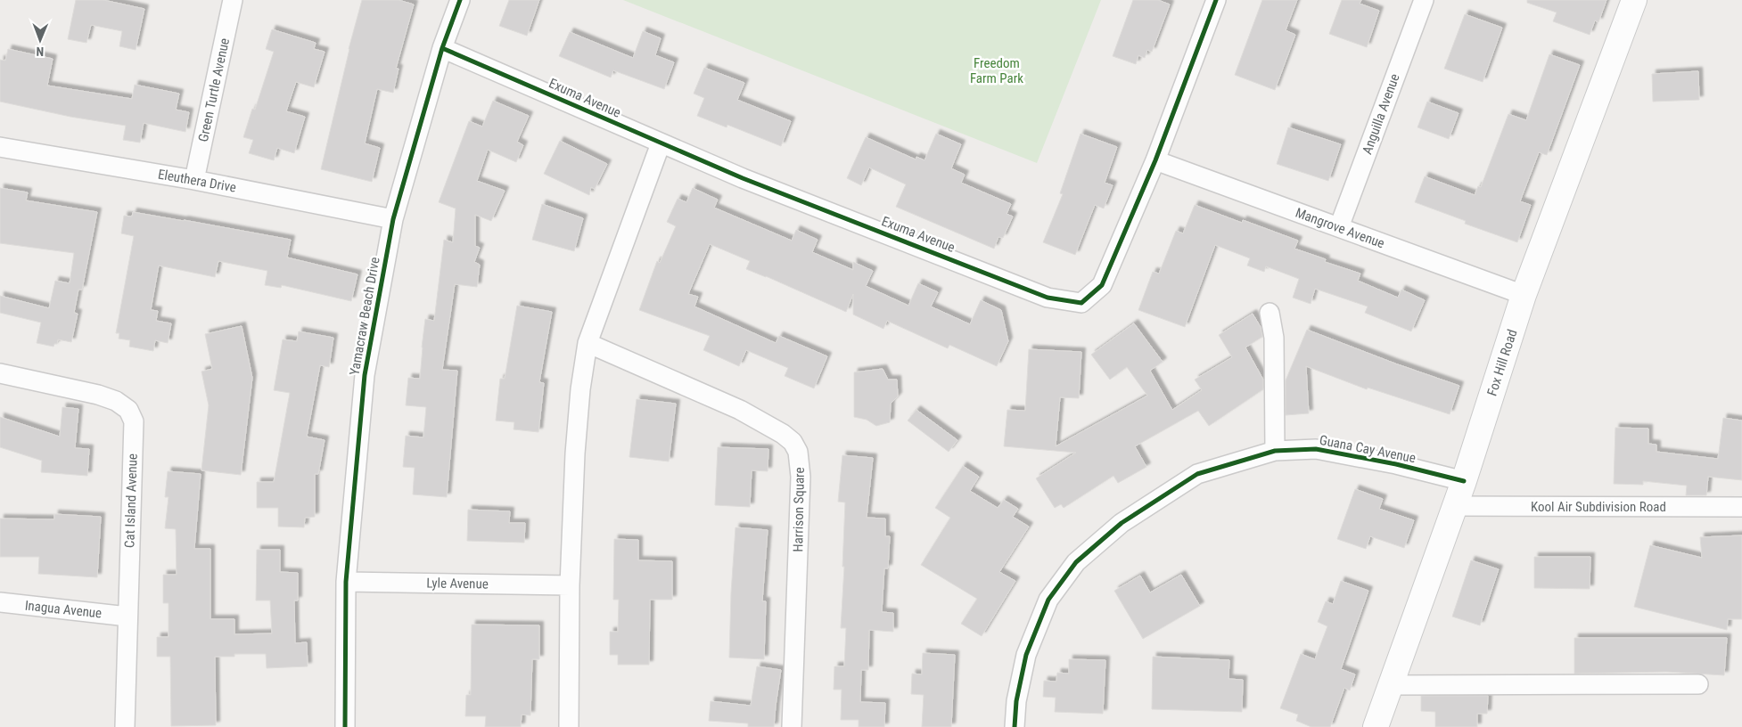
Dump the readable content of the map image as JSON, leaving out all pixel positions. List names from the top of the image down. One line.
{"streets":{"main road":["Fox Hill Road"],"street":["Green Turtle Avenue","Exuma Avenue","Anguilla Avenue","Eleuthera Drive","Mangrove Avenue","Yamacraw Beach Drive","Guana Cay Avenue","Cat Island Avenue","Kool Air Subdivision Road","Harrison Square","Lyle Avenue","Inagua Avenue"]},"crossings":[["Green Turtle Avenue","Eleuthera Drive"],["Exuma Avenue","Mangrove Avenue"],["Exuma Avenue","Yamacraw Beach Drive"],["Anguilla Avenue","Mangrove Avenue"],["Eleuthera Drive","Yamacraw Beach Drive"],["Mangrove Avenue","Fox Hill Road"],["Yamacraw Beach Drive","Lyle Avenue"],["Fox Hill Road","Guana Cay Avenue"],["Fox Hill Road","Kool Air Subdivision Road"],["Cat Island Avenue","Inagua Avenue"]],"parks":["Freedom Farm Park"],"north":"bottom"}
